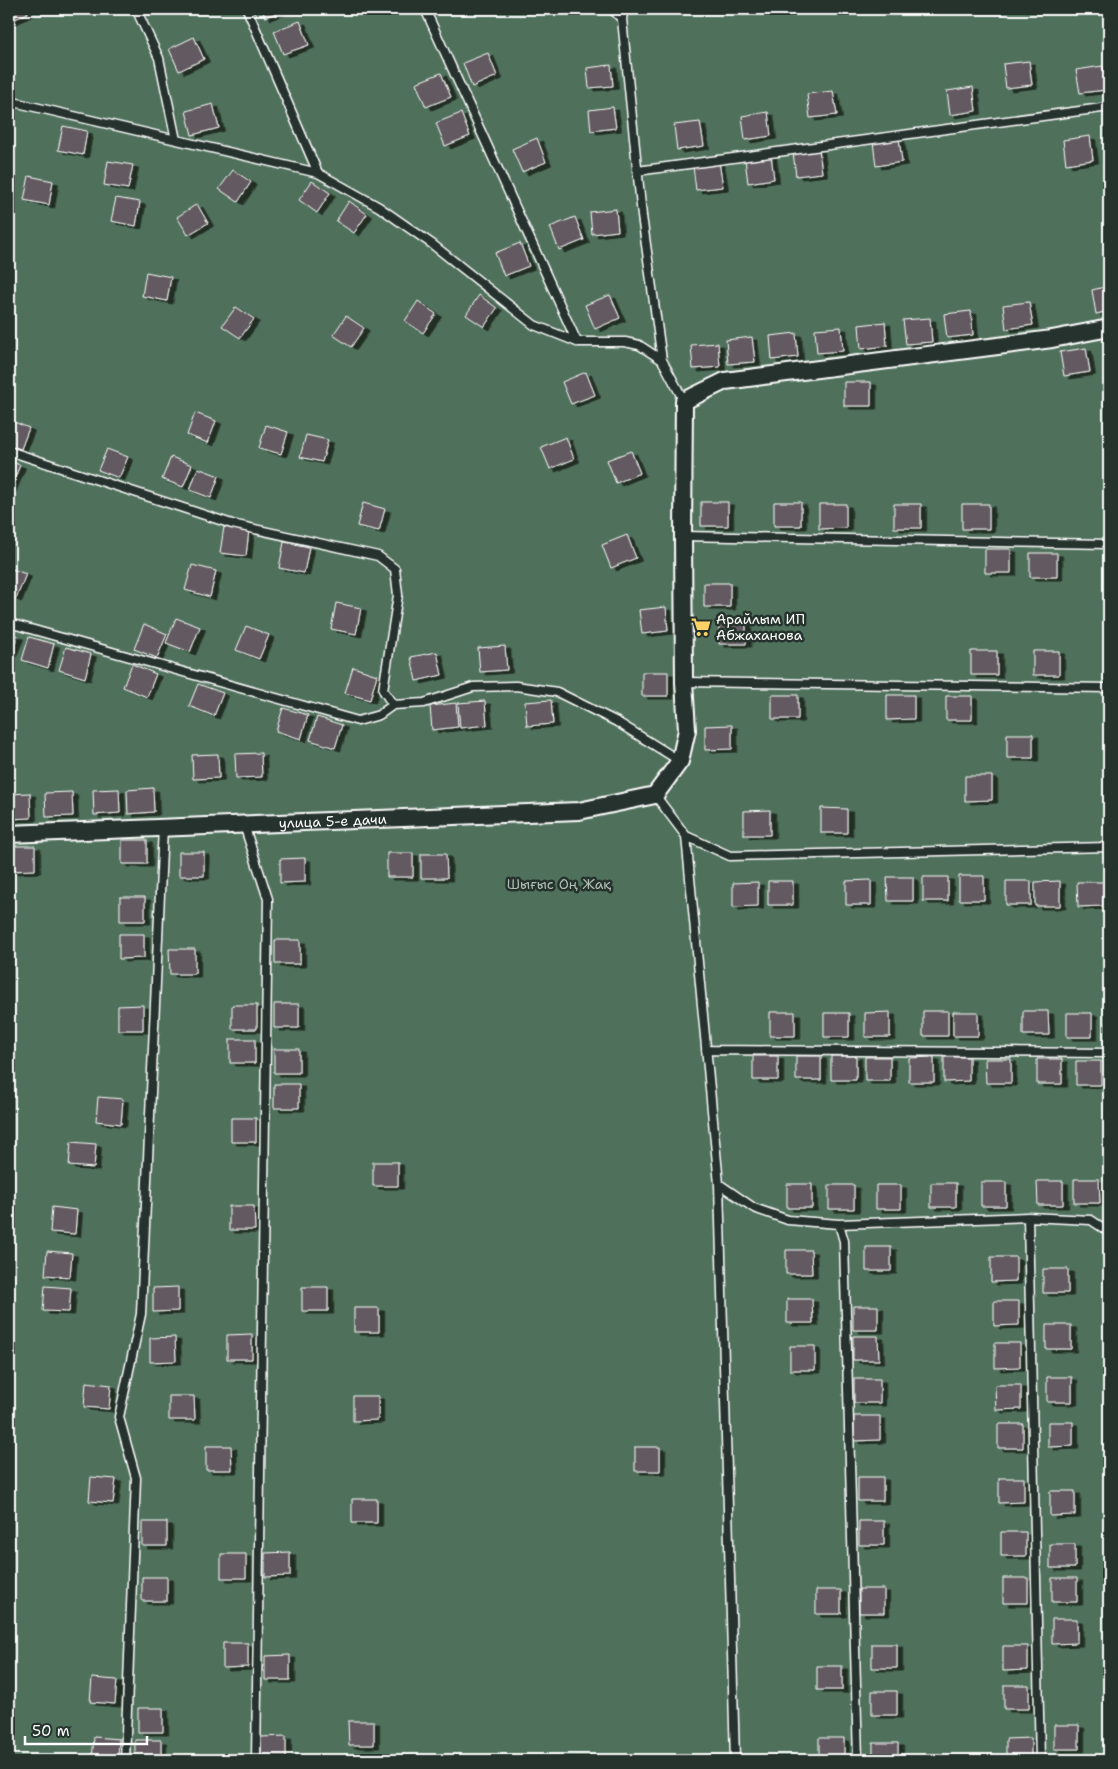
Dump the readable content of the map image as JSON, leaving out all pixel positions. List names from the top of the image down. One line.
{"streets":{"street":["улица 5-е дачи"]},"parks":["Шығыс Оң Жақ"],"places":{"supermarket":["Арайлым ИП Абжаханова"]},"scale_bar":"50 m"}
